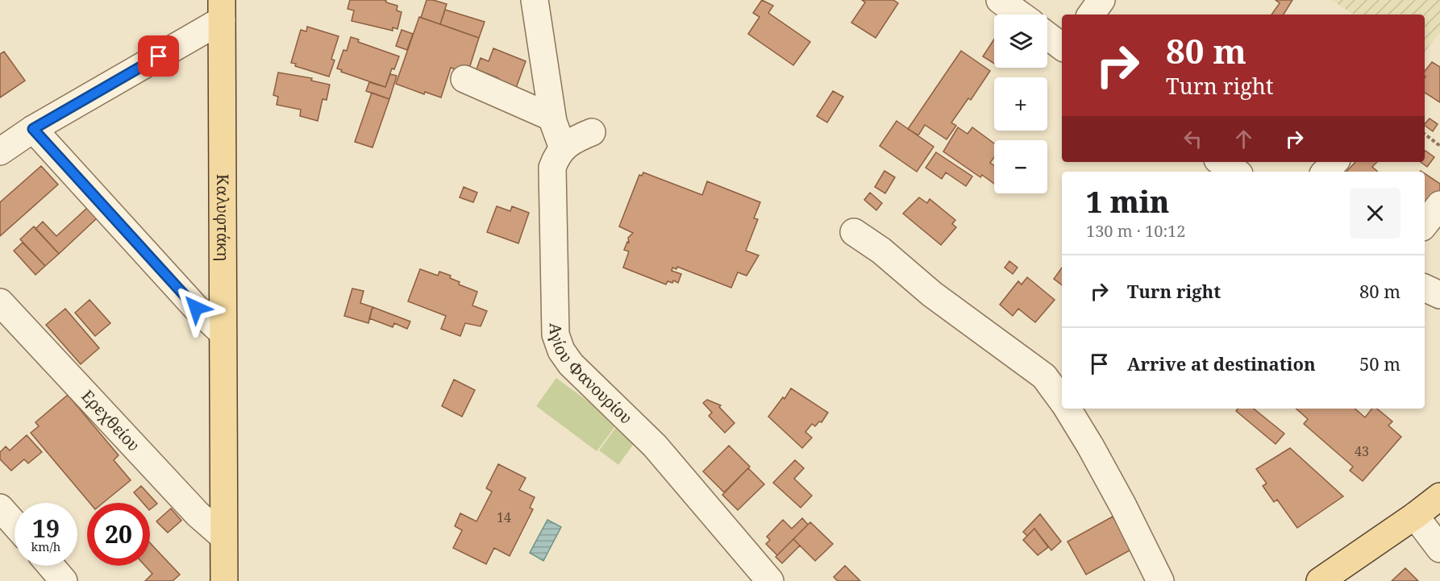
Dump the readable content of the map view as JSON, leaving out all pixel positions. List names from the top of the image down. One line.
{"streets":{"main road":["Καλυφτάκη"],"street":["Αγίου Φανουρίου","Ερεχθείου"]},"crossings":[["Καλυφτάκη","Ερεχθείου"]],"house_numbers":["43","14"],"page":{"map_buttons":["+","−"],"turn":["80 m","Turn right"],"heading":["1 min","130 m · 10:12"],"list":[{"name":"Turn right","value":"80 m"},{"name":"Arrive at destination","value":"50 m"}],"speed":"19 km/h","limit":"20"}}
